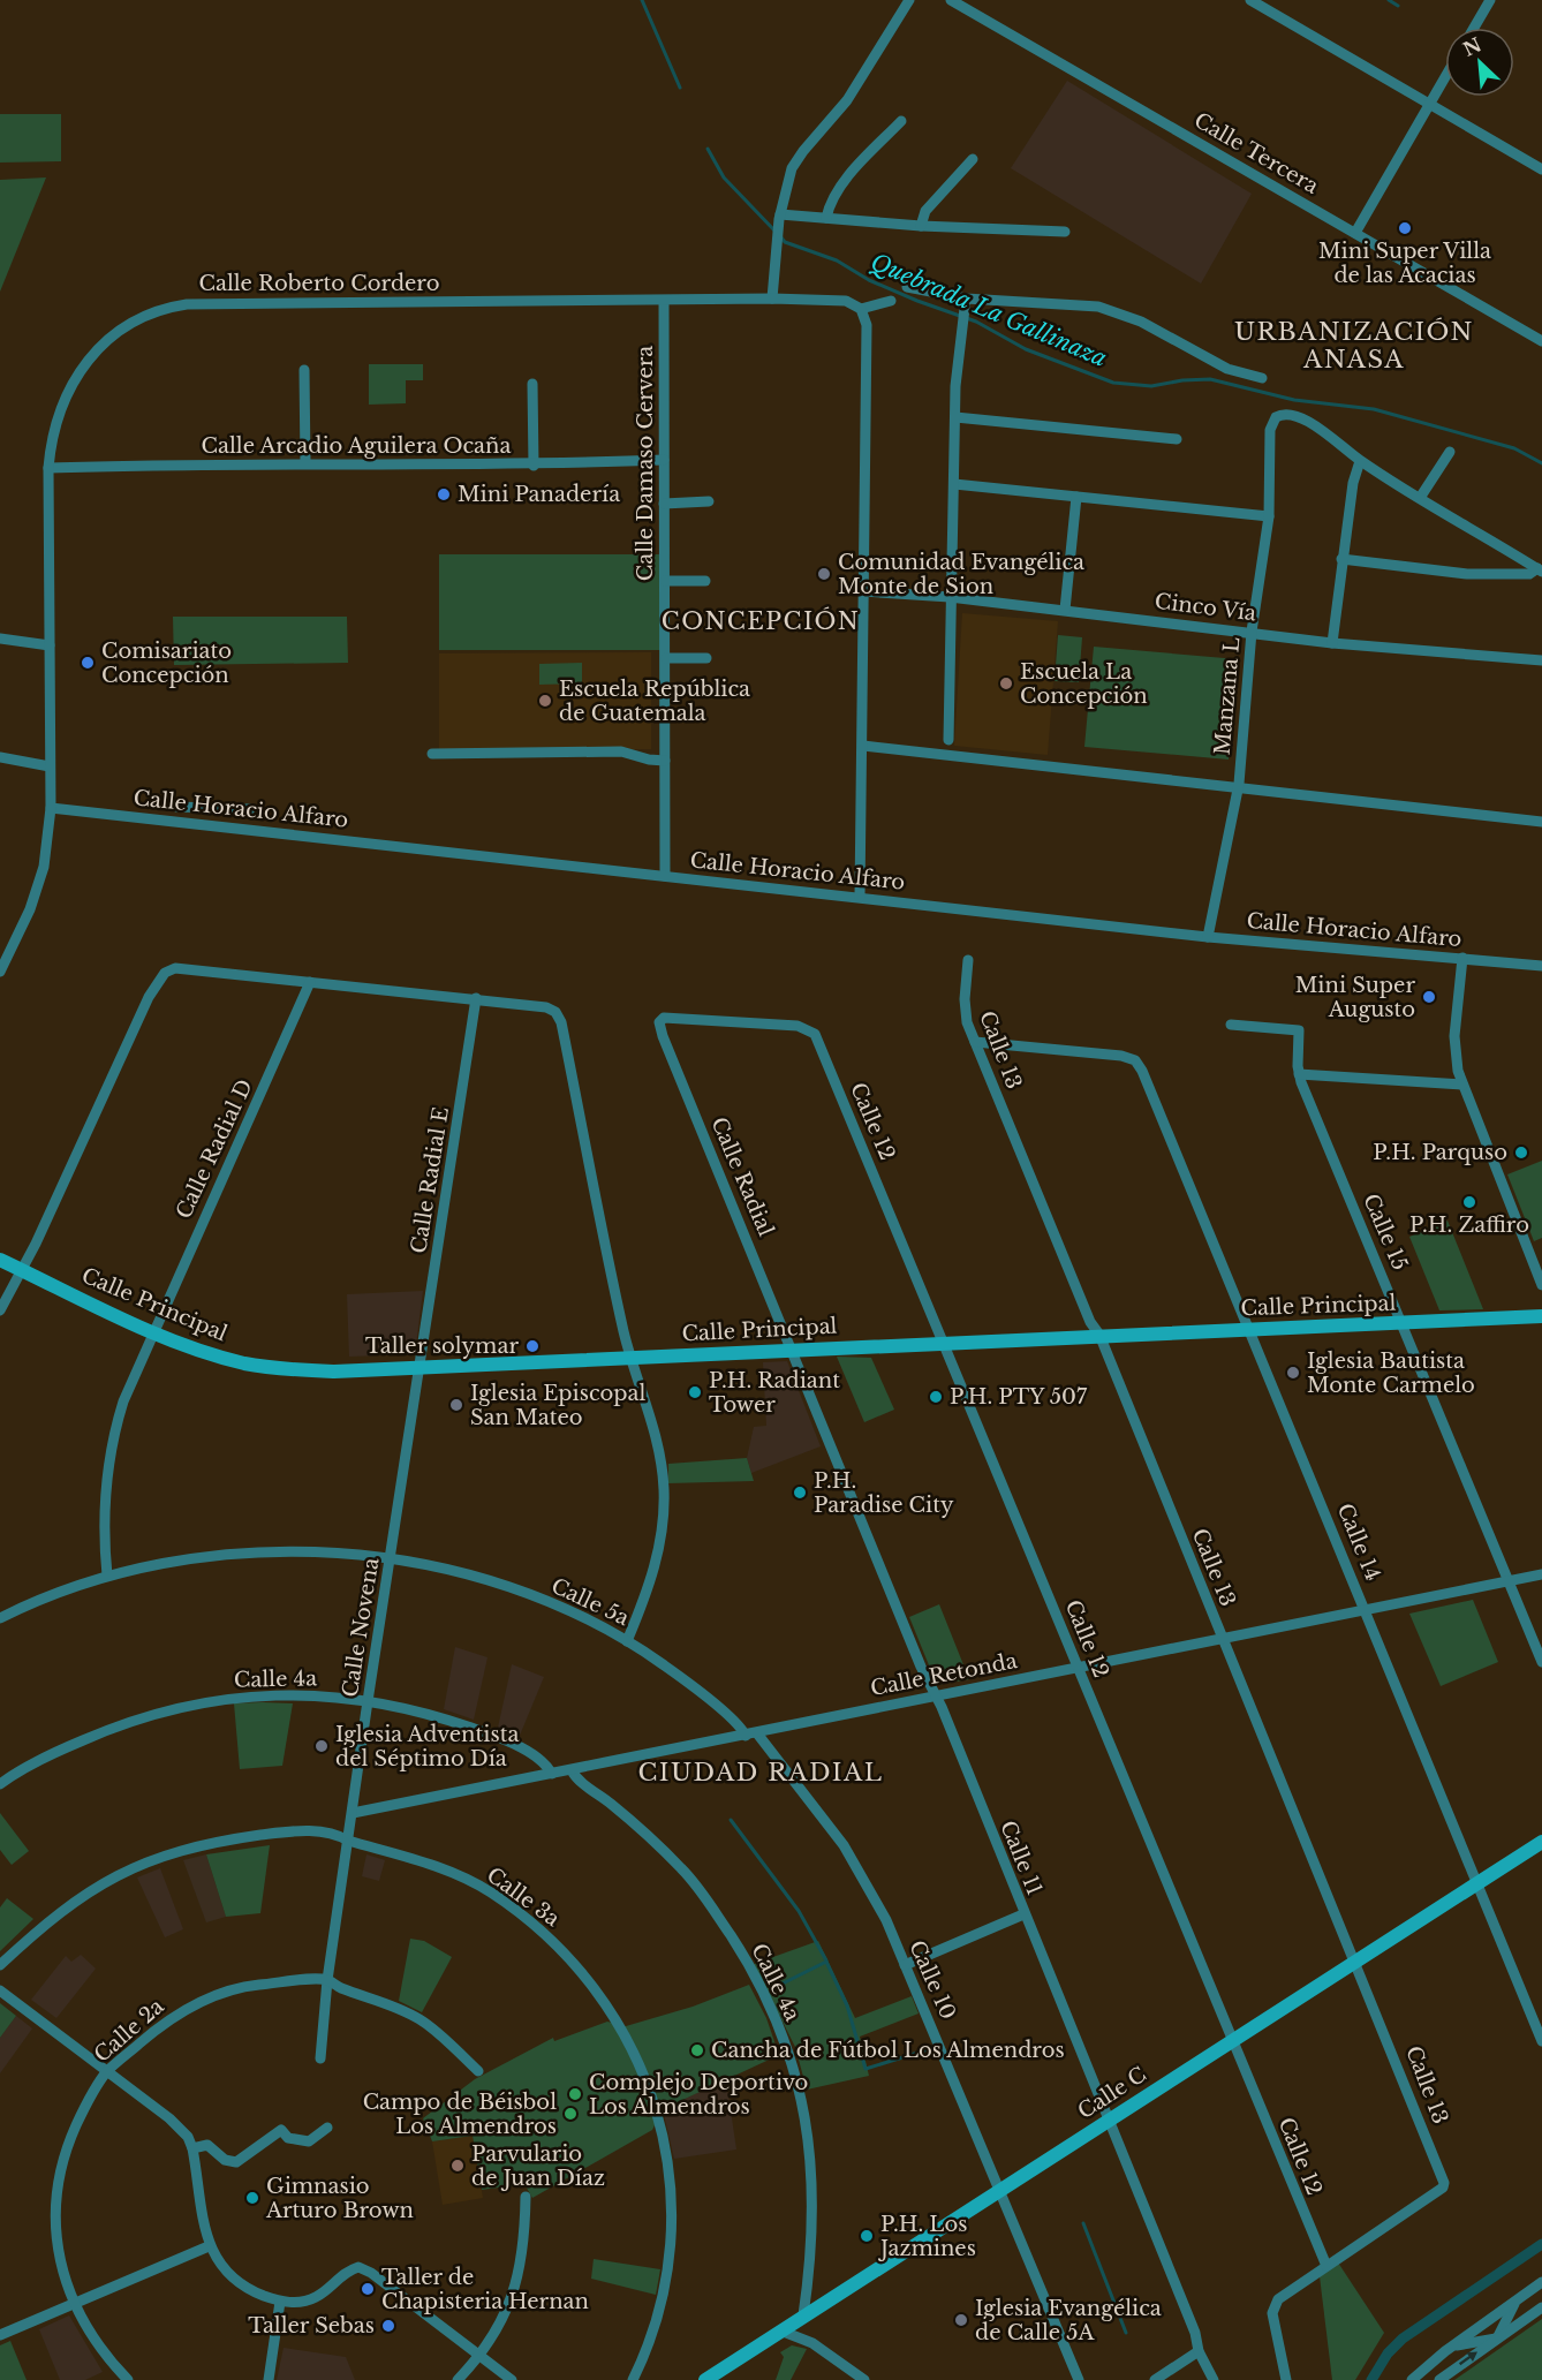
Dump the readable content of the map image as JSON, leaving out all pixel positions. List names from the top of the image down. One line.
{"streets":{"street":["Calle Tercera","Calle Roberto Cordero","Calle Arcadio Aguilera Ocaña","Calle Damaso Cervera","Cinco Vía","Manzana L","Calle Horacio Alfaro","Calle 13","Calle 12","Calle Radial D","Calle Radial","Calle Radial E","Calle 15","Calle Principal","Calle 14","Calle 5a","Calle Novena","Calle Retonda","Calle 4a","Calle 11","Calle 3a","Calle 10","Calle 2a","Calle C"]},"crossings":[["Calle Roberto Cordero","Calle Arcadio Aguilera Ocaña"],["Calle Roberto Cordero","Calle Damaso Cervera"],["Calle Roberto Cordero","Calle Horacio Alfaro"],["Calle Arcadio Aguilera Ocaña","Calle Damaso Cervera"],["Calle Damaso Cervera","Calle Horacio Alfaro"],["Cinco Vía","Manzana L"],["Manzana L","Calle Horacio Alfaro"],["Calle 13","Calle 12"],["Calle 13","Calle Principal"],["Calle 13","Calle 14"],["Calle 13","Calle Retonda"],["Calle 13","Calle C"],["Calle 12","Calle Radial"],["Calle 12","Calle Principal"],["Calle 12","Calle Retonda"],["Calle 12","Calle C"],["Calle Radial D","Calle Principal"],["Calle Radial D","Calle 5a"],["Calle Radial","Calle Principal"],["Calle Radial","Calle 11"],["Calle Radial E","Calle Principal"],["Calle Radial E","Calle Novena"],["Calle 15","Calle Principal"],["Calle 15","Calle Retonda"],["Calle Principal","Calle 14"],["Calle Principal","Calle Novena"],["Calle Principal","Calle 11"],["Calle 14","Calle Retonda"],["Calle 14","Calle C"],["Calle 5a","Calle Novena"],["Calle 5a","Calle Retonda"],["Calle Novena","Calle Retonda"],["Calle Novena","Calle 4a"],["Calle Novena","Calle 3a"],["Calle Novena","Calle 2a"],["Calle Retonda","Calle 4a"],["Calle Retonda","Calle 11"],["Calle Retonda","Calle 10"],["Calle 4a","Calle C"],["Calle 11","Calle C"],["Calle 10","Calle C"]],"districts":["URBANIZACIÓN ANASA","CONCEPCIÓN","CIUDAD RADIAL"],"water":["Quebrada La Gallinaza"],"places":["Mini Super Villa de las Acacias","Mini Panadería","Comunidad Evangélica Monte de Sion","Comisariato Concepción","Escuela La Concepción","Escuela República de Guatemala","Mini Super Augusto","P.H. Parquso","P.H. Zaffiro","Taller solymar","Iglesia Bautista Monte Carmelo","P.H. Radiant Tower","P.H. PTY 507","Iglesia Episcopal San Mateo","P.H. Paradise City","Iglesia Adventista del Séptimo Día","Cancha de Fútbol Los Almendros","Complejo Deportivo Los Almendros","Campo de Béisbol Los Almendros","Parvulario de Juan Díaz","Gimnasio Arturo Brown","P.H. Los Jazmines","Taller de Chapisteria Hernan","Iglesia Evangélica de Calle 5A","Taller Sebas"],"north":"top left"}
